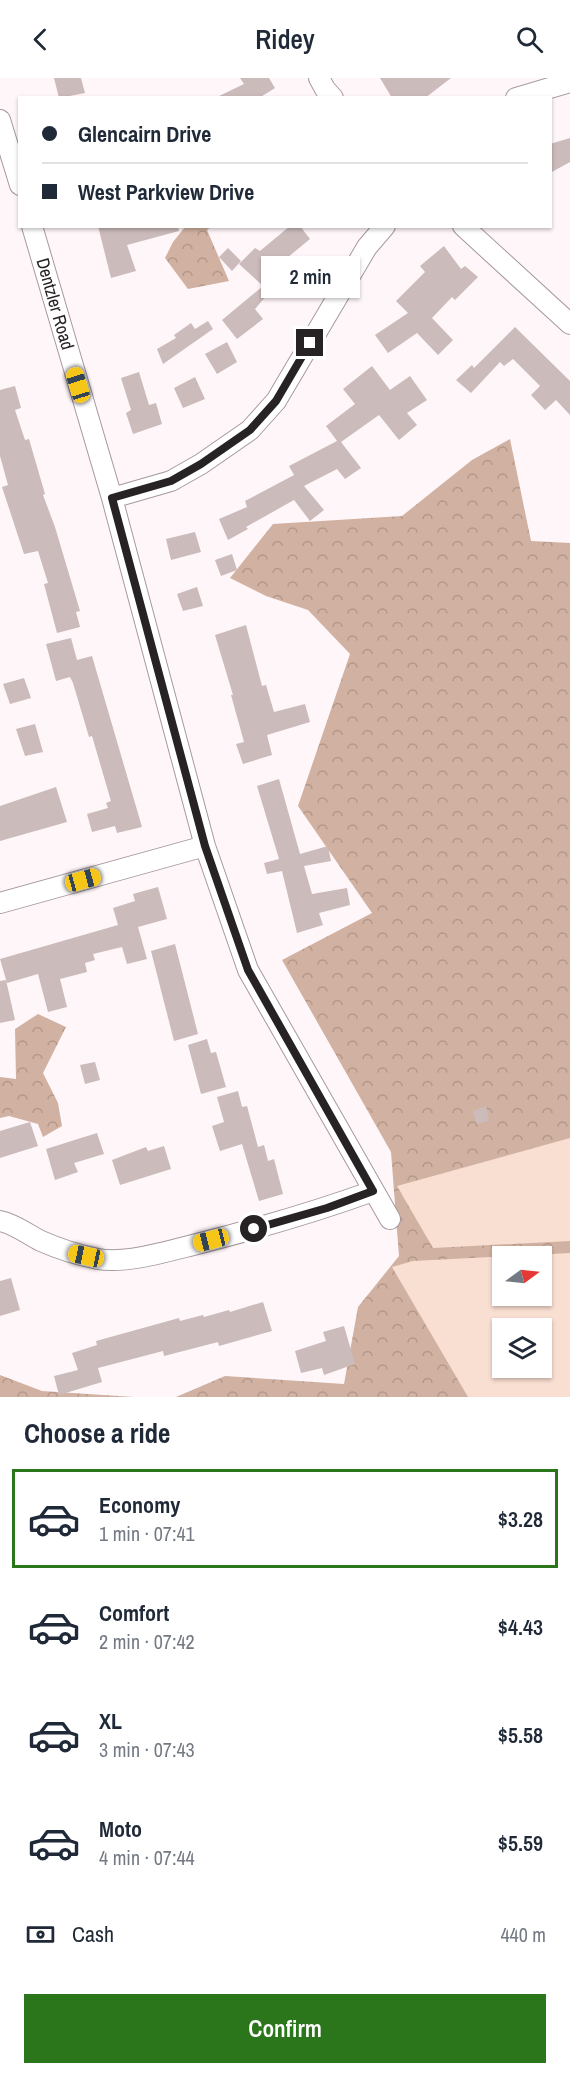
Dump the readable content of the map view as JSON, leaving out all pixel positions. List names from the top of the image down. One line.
{"streets":{"street":["Dentzler Road"]},"north":"right","page":{"header":"Ridey","banner":["Glencairn Drive","West Parkview Drive"],"bubble":"2 min","heading":"Choose a ride","list":[{"name":"Economy","note":"1 min · 07:41","value":"$3.28"},{"name":"Comfort","note":"2 min · 07:42","value":"$4.43"},{"name":"XL","note":"3 min · 07:43","value":"$5.58"},{"name":"Moto","note":"4 min · 07:44","value":"$5.59"}],"pay":["Cash","440 m"],"buttons":"Confirm"}}
